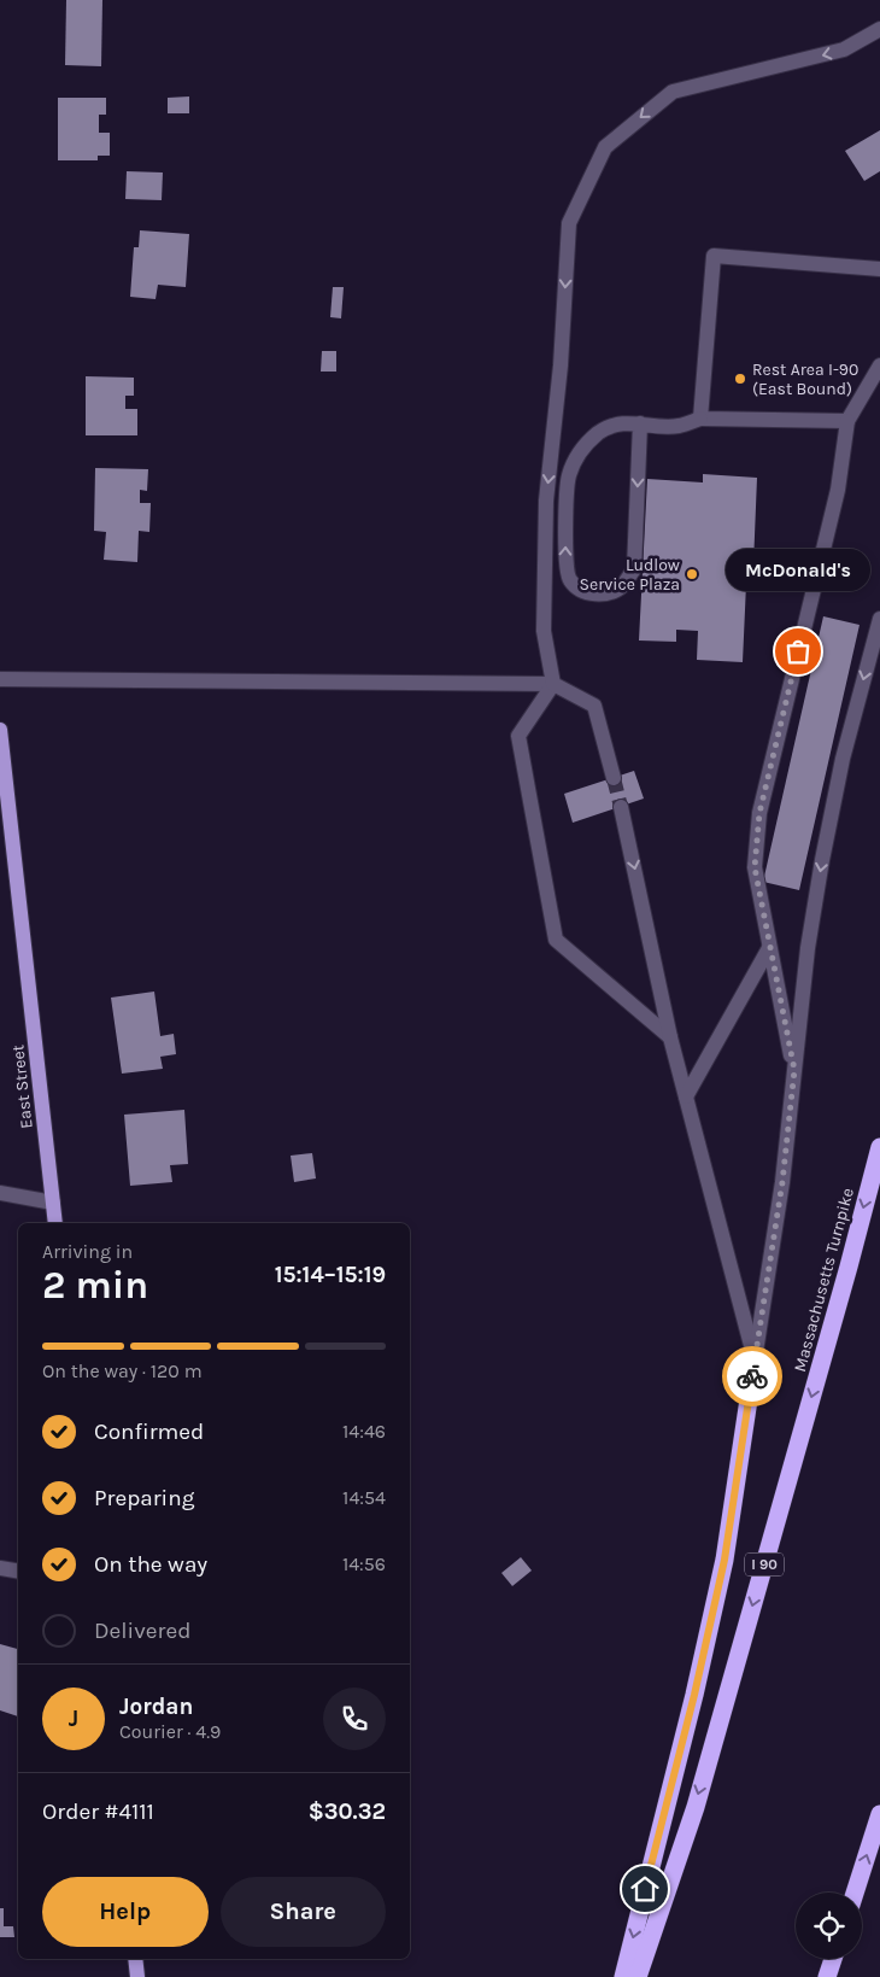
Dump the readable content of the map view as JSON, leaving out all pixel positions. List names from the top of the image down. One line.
{"streets":{"highway":["Massachusetts Turnpike","I 90"],"main road":["East Street"]},"places":["Rest Area I-90 (East Bound)","Ludlow Service Plaza","McDonald's"],"page":{"bubble":"McDonald's","heading":["2 min","Arriving in","15:14–15:19"],"panel":["Jordan","Courier · 4.9","Order #4111","$30.32"],"bar":"On the way · 120 m","list":[["Confirmed","14:46"],["Preparing","14:54"],["On the way","14:56"],"Delivered"],"round":"J","buttons":["Help","Share"]}}
